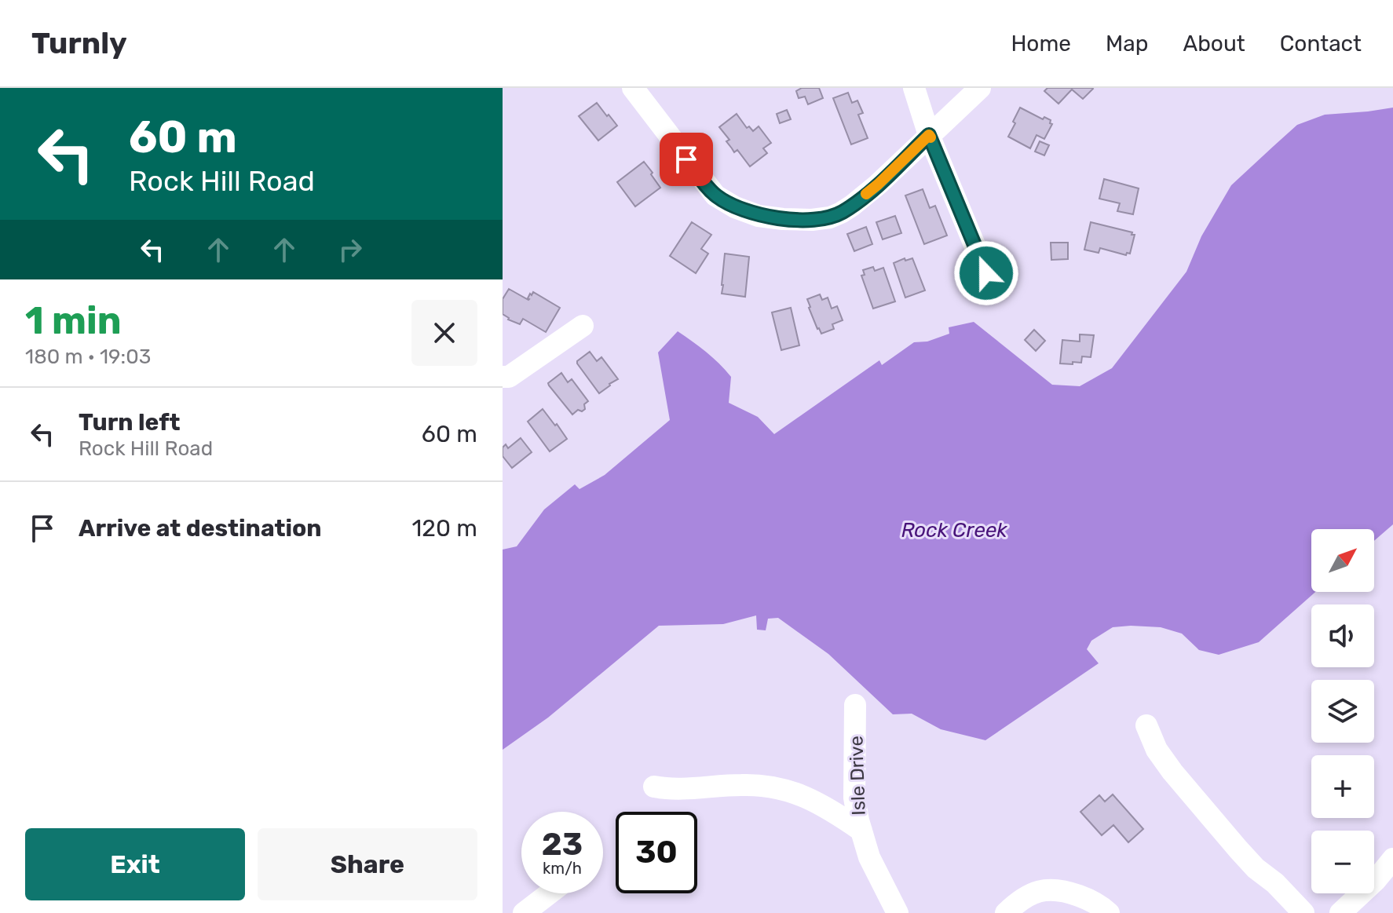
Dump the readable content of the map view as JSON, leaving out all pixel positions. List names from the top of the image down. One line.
{"streets":{"street":["Isle Drive"]},"water":["Rock Creek"],"north":"top right","page":{"header":"Turnly","nav":["Home","Map","About","Contact"],"turn":["60 m","Rock Hill Road"],"heading":["1 min","180 m · 19:03"],"list":[{"name":"Turn left","note":"Rock Hill Road","value":"60 m"},{"name":"Arrive at destination","value":"120 m"}],"map_buttons":["+","−"],"speed":"23 km/h","limit":"30","buttons":["Exit","Share"]}}
